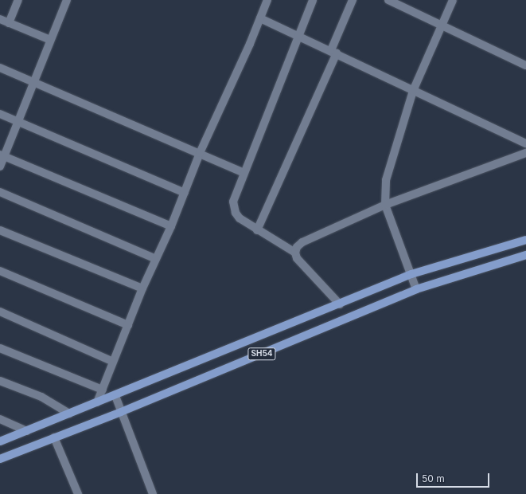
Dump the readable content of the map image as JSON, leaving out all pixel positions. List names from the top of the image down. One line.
{"streets":{"main road":["SH54"]},"scale_bar":"50 m"}
